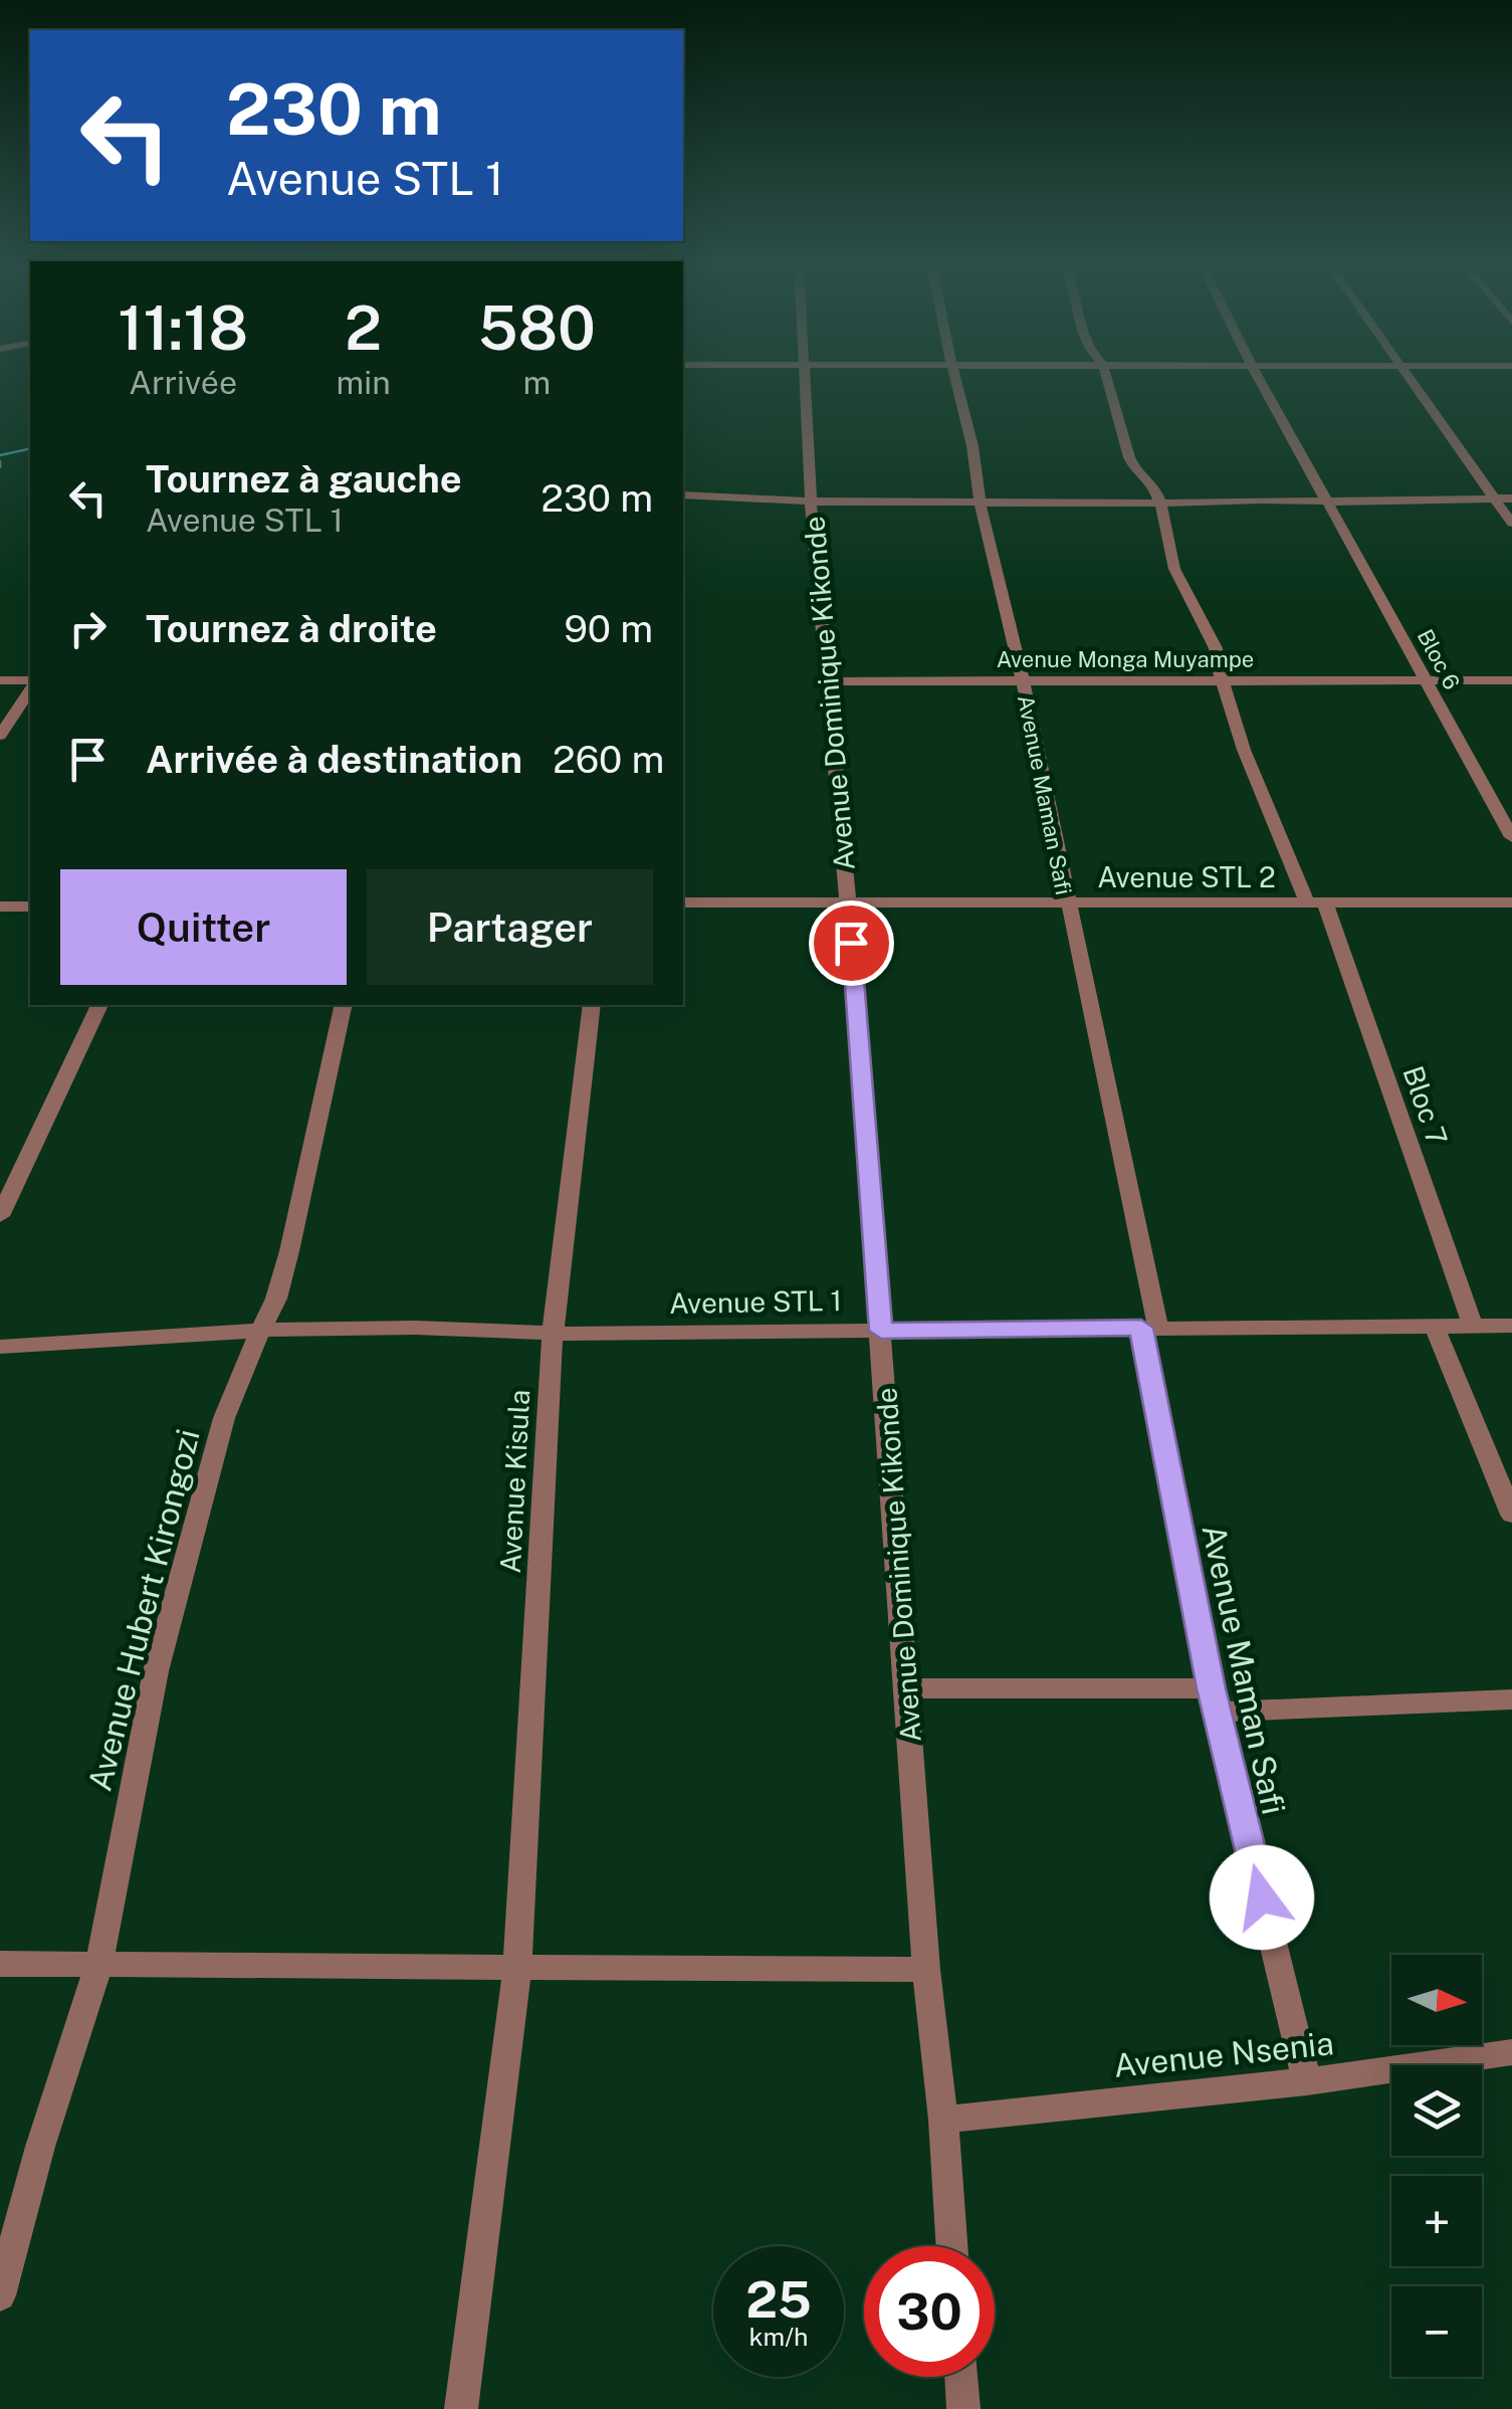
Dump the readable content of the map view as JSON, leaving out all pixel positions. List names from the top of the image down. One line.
{"streets":{"street":["Avenue Monga Muyampe","Bloc 6","Avenue Dominique Kikonde","Avenue Maman Safi","Avenue STL 2","Bloc 7","Avenue STL 1","Avenue Kisula","Avenue Hubert Kirongozi","Avenue Nsenia"]},"crossings":[["Avenue Monga Muyampe","Bloc 6"],["Avenue Monga Muyampe","Avenue Dominique Kikonde"],["Avenue Monga Muyampe","Avenue Maman Safi"],["Avenue Monga Muyampe","Bloc 7"],["Avenue Dominique Kikonde","Avenue STL 2"],["Avenue Dominique Kikonde","Avenue STL 1"],["Avenue Dominique Kikonde","Avenue Nsenia"],["Avenue Maman Safi","Avenue STL 2"],["Avenue Maman Safi","Avenue STL 1"],["Avenue Maman Safi","Avenue Nsenia"],["Avenue STL 2","Bloc 7"],["Bloc 7","Avenue STL 1"],["Avenue STL 1","Avenue Kisula"],["Avenue STL 1","Avenue Hubert Kirongozi"]],"north":"right","page":{"turn":["230 m","Avenue STL 1"],"eta":["11:18","Arrivée","2","min","580","m"],"list":[{"name":"Tournez à gauche","note":"Avenue STL 1","value":"230 m"},{"name":"Tournez à droite","value":"90 m"},{"name":"Arrivée à destination","value":"260 m"}],"buttons":["Quitter","Partager"],"map_buttons":["+","−"],"speed":"25 km/h","limit":"30"}}
